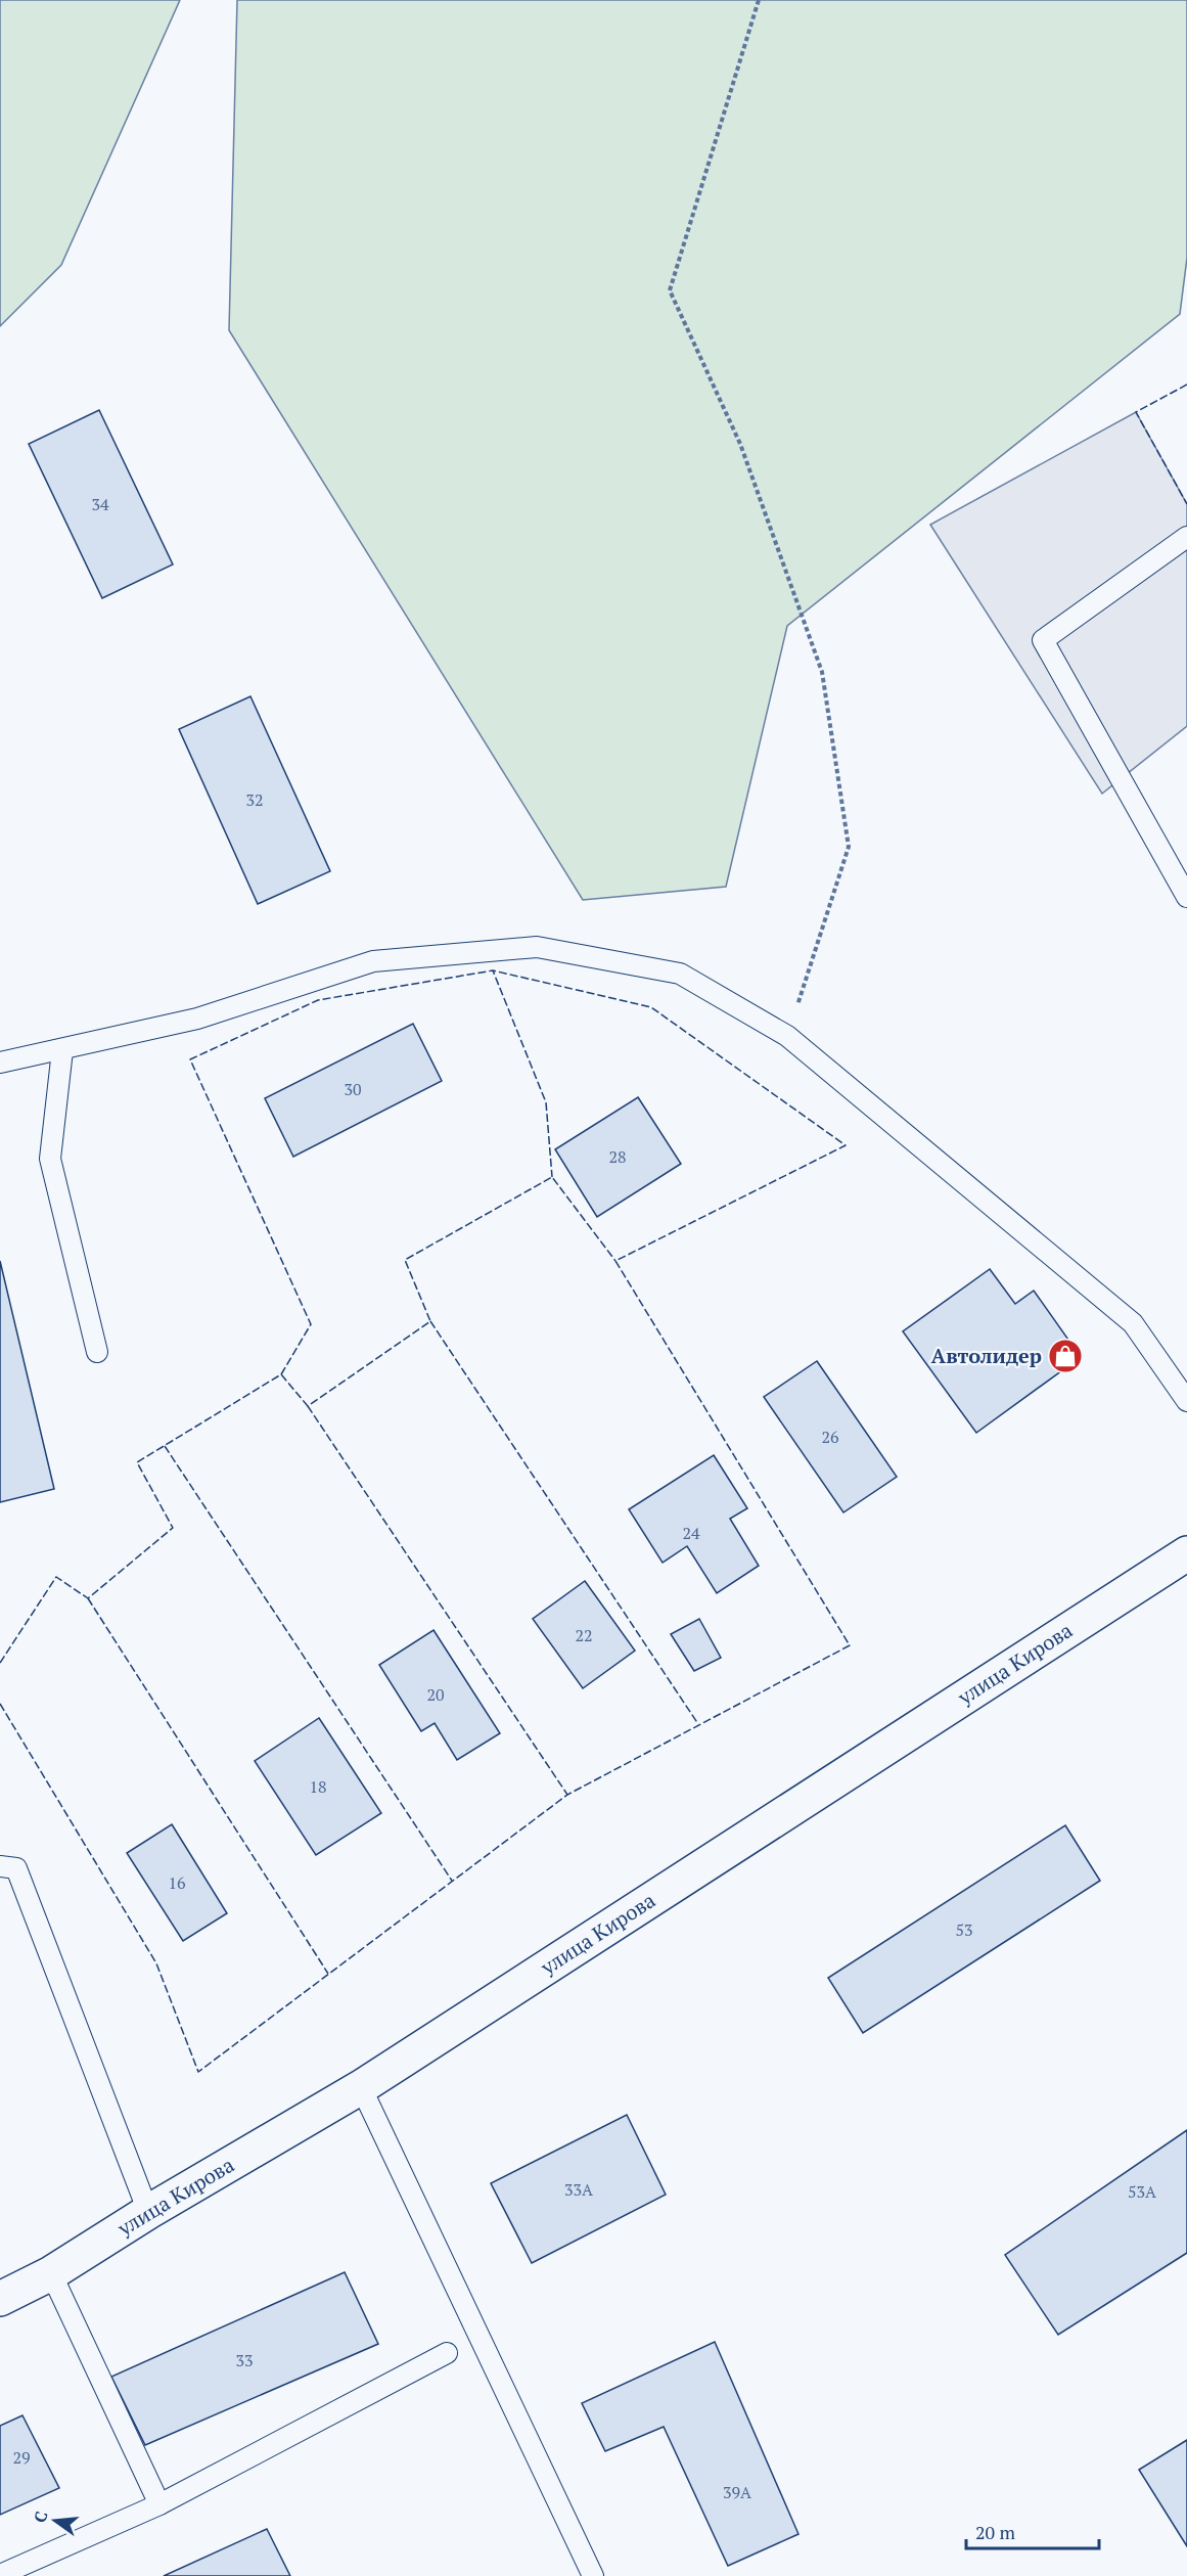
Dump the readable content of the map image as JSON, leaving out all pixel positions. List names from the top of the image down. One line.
{"streets":{"main road":["улица Кирова"]},"places":{"shop":["Автолидер"]},"house_numbers":["34","32","30","28","26","24","22","20","18","16","53","33А","53А","33","29","39А"],"scale_bar":"20 m","north":"left"}
